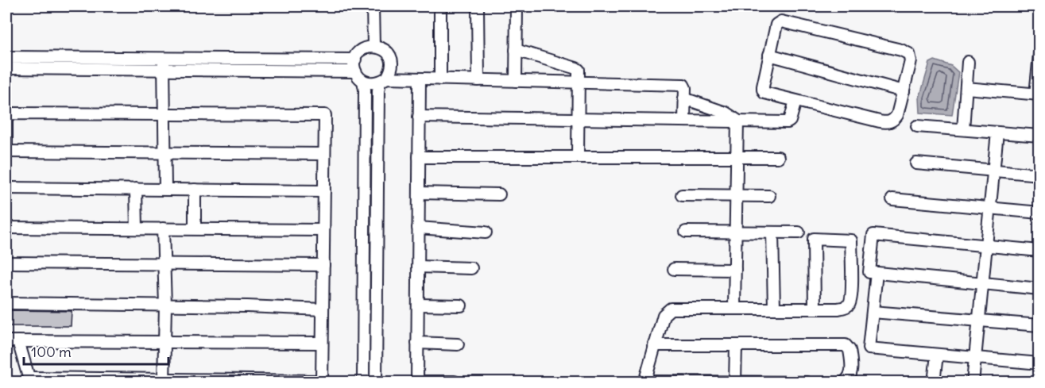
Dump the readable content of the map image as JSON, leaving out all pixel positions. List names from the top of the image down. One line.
{"scale_bar":"100 m"}
